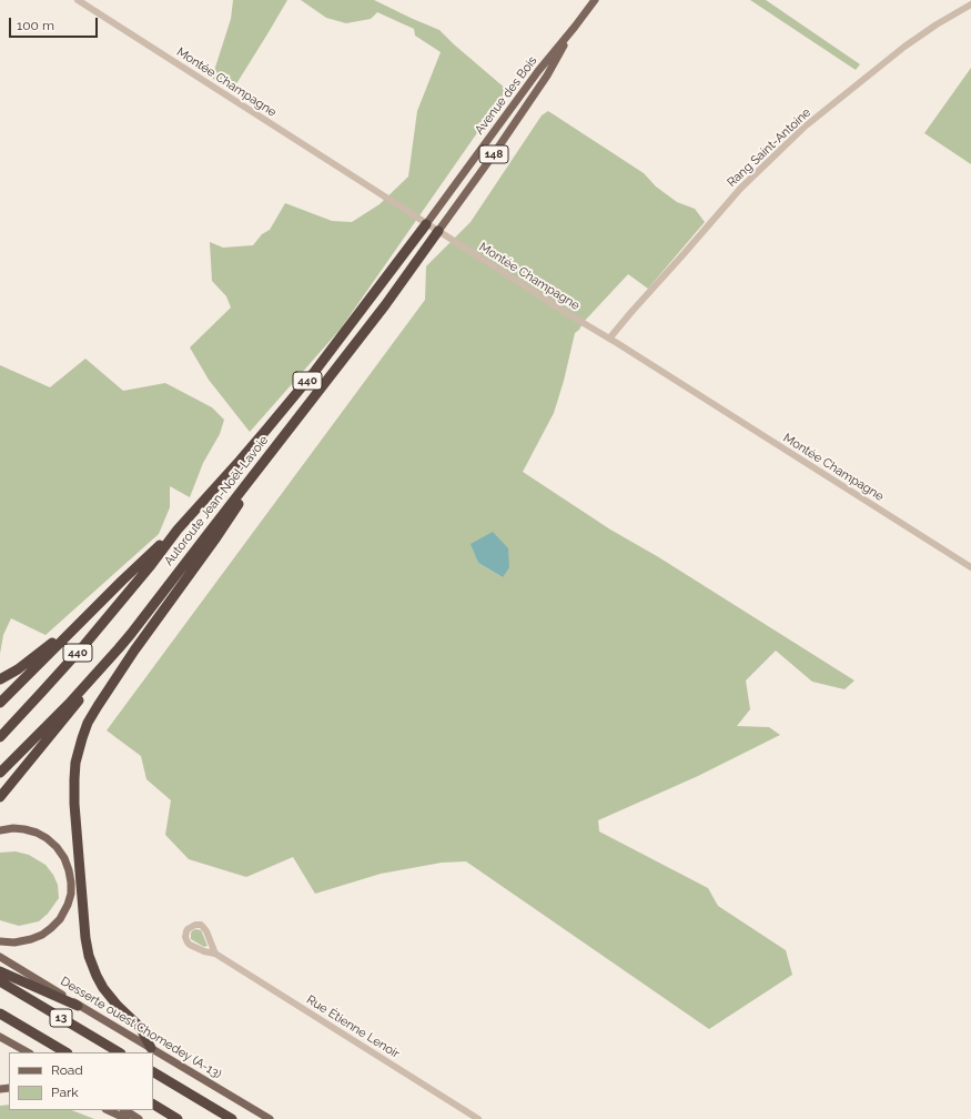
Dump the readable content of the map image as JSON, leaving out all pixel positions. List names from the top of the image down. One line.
{"streets":{"highway":["440","Autoroute Jean-Noël-Lavoie","13"],"main road":["Avenue des Bois","148","Desserte ouest Chomedey (A-13)"],"street":["Montée Champagne","Rang Saint-Antoine","Rue Étienne Lenoir"]},"crossings":[["Montée Champagne","Avenue des Bois"],["Montée Champagne","Rang Saint-Antoine"],["Montée Champagne","Autoroute Jean-Noël-Lavoie"],["Avenue des Bois","Autoroute Jean-Noël-Lavoie"]],"legend":["Road","Park"],"scale_bar":"100 m"}
